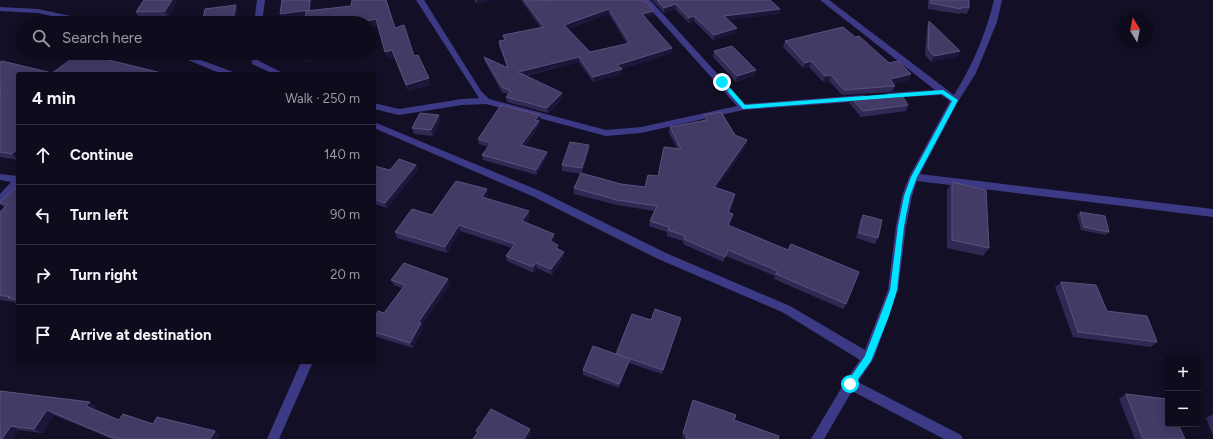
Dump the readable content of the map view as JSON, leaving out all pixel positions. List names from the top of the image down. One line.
{"north":"top","page":{"search":"Search here","heading":["4 min","Walk · 250 m"],"list":[["Continue","140 m"],["Turn left","90 m"],["Turn right","20 m"],"Arrive at destination"],"map_buttons":["+","−"]}}
